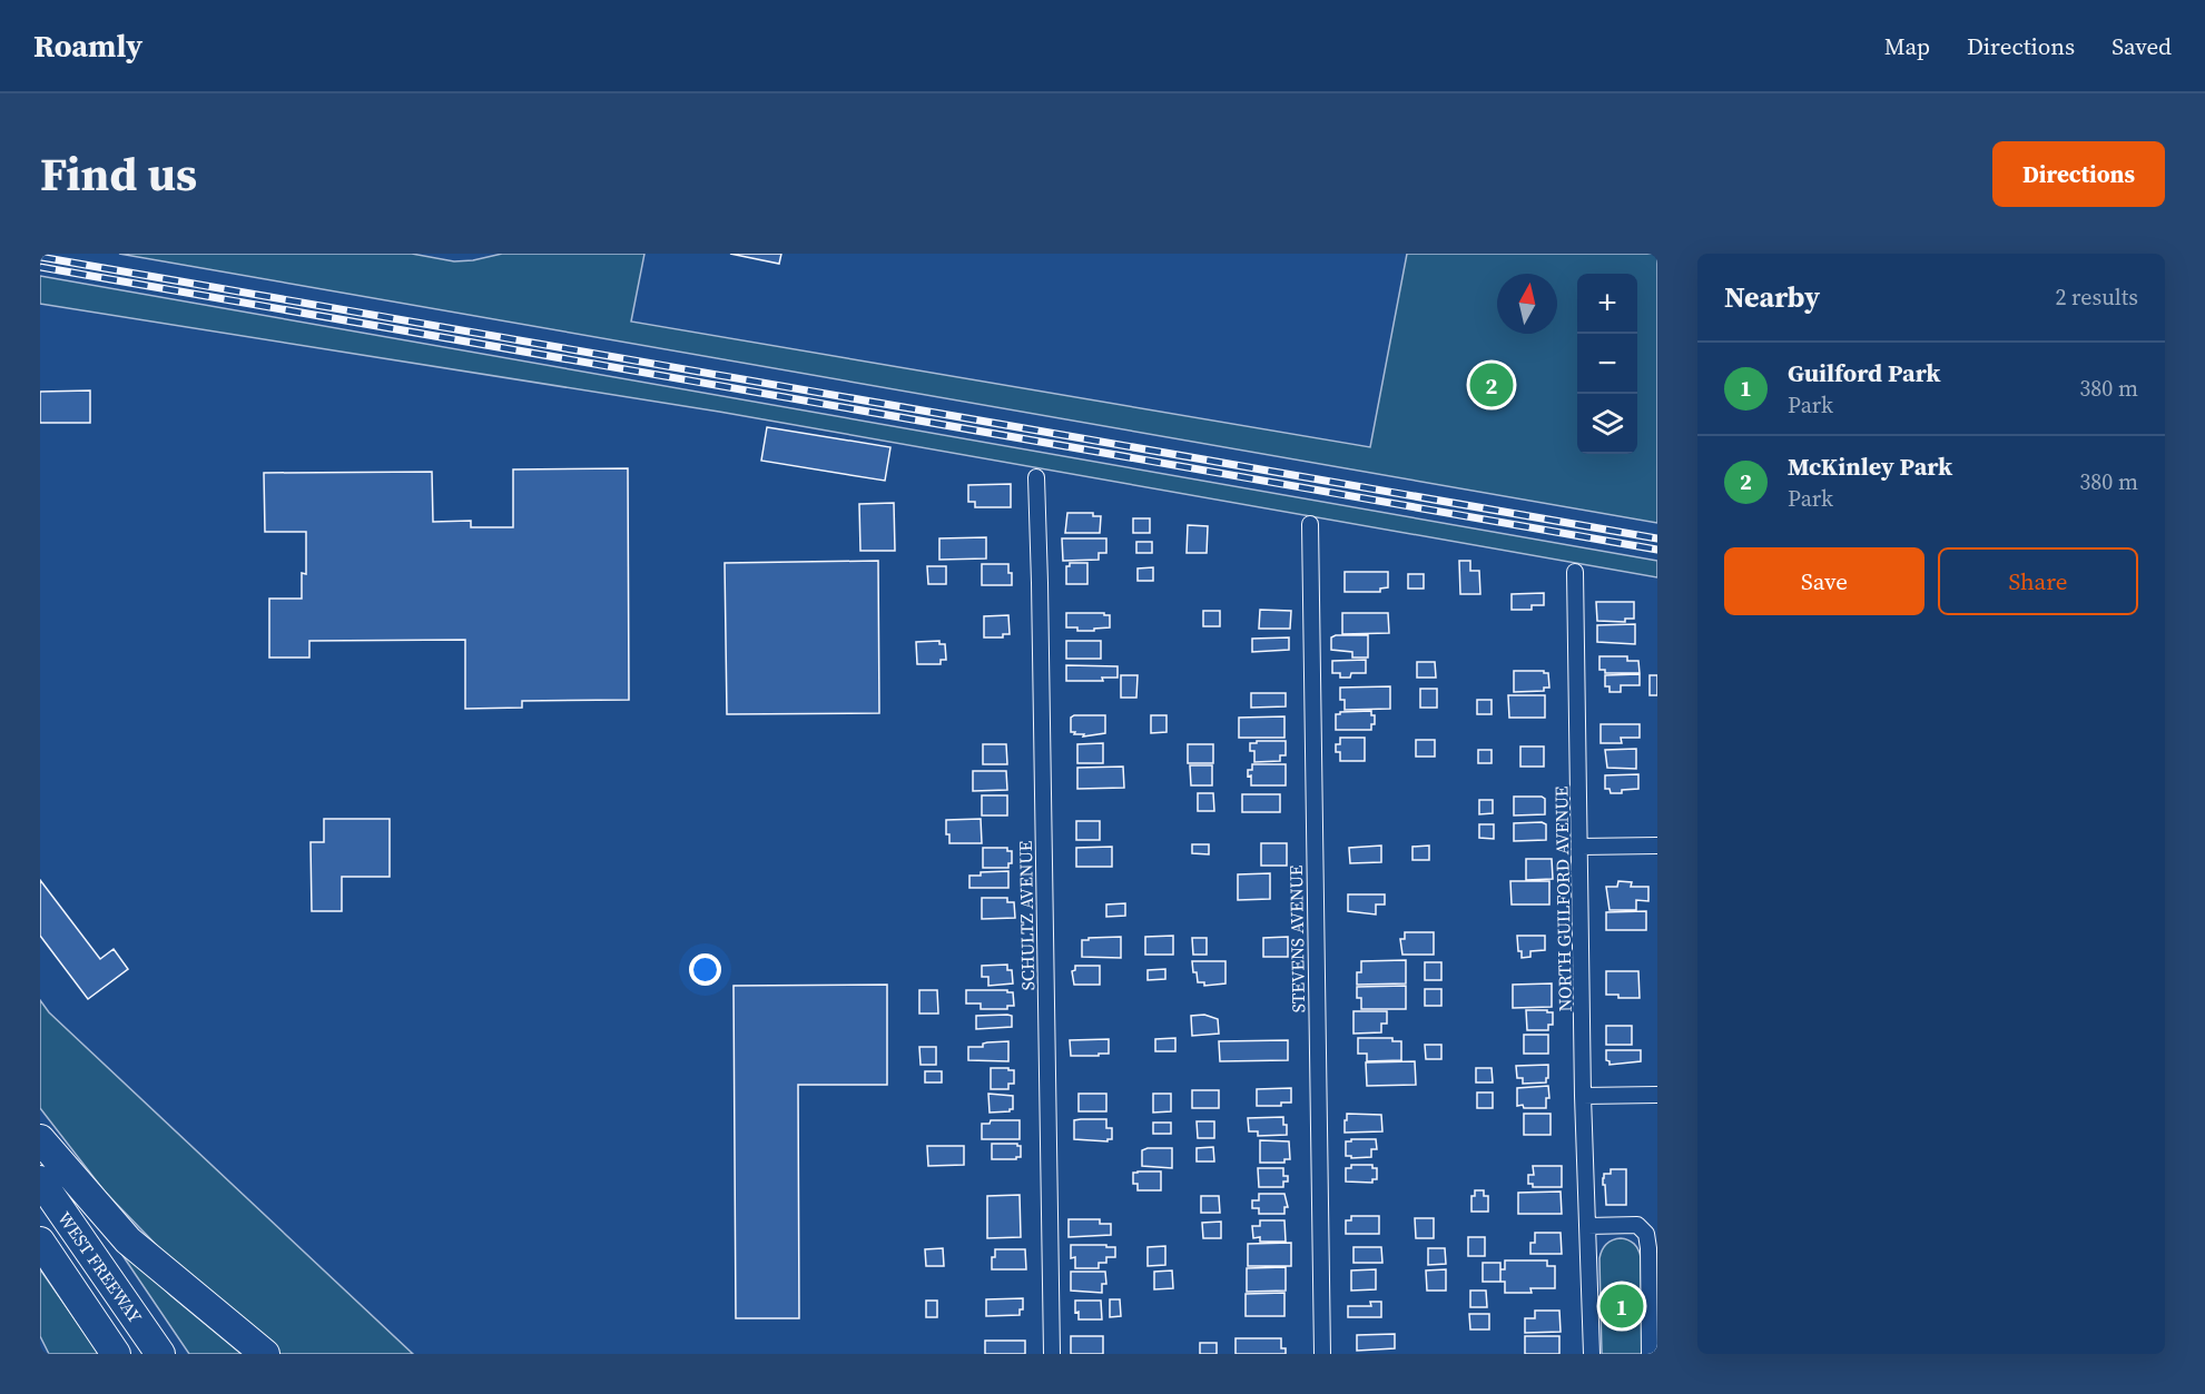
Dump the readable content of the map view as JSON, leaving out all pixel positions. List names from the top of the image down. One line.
{"streets":{"highway":["WEST FREEWAY"],"street":["NORTH GUILFORD AVENUE","SCHULTZ AVENUE","STEVENS AVENUE"]},"north":"top","page":{"header":"Roamly","nav":["Map","Directions","Saved"],"title":"Find us","buttons":["Directions",["Save","Share"]],"heading":["Nearby","2 results"],"map_buttons":["+","−"],"list":[{"mark":"1","name":"Guilford Park","note":"Park","value":"380 m"},{"mark":"2","name":"McKinley Park","note":"Park","value":"380 m"}],"pins":["2","1"]}}
